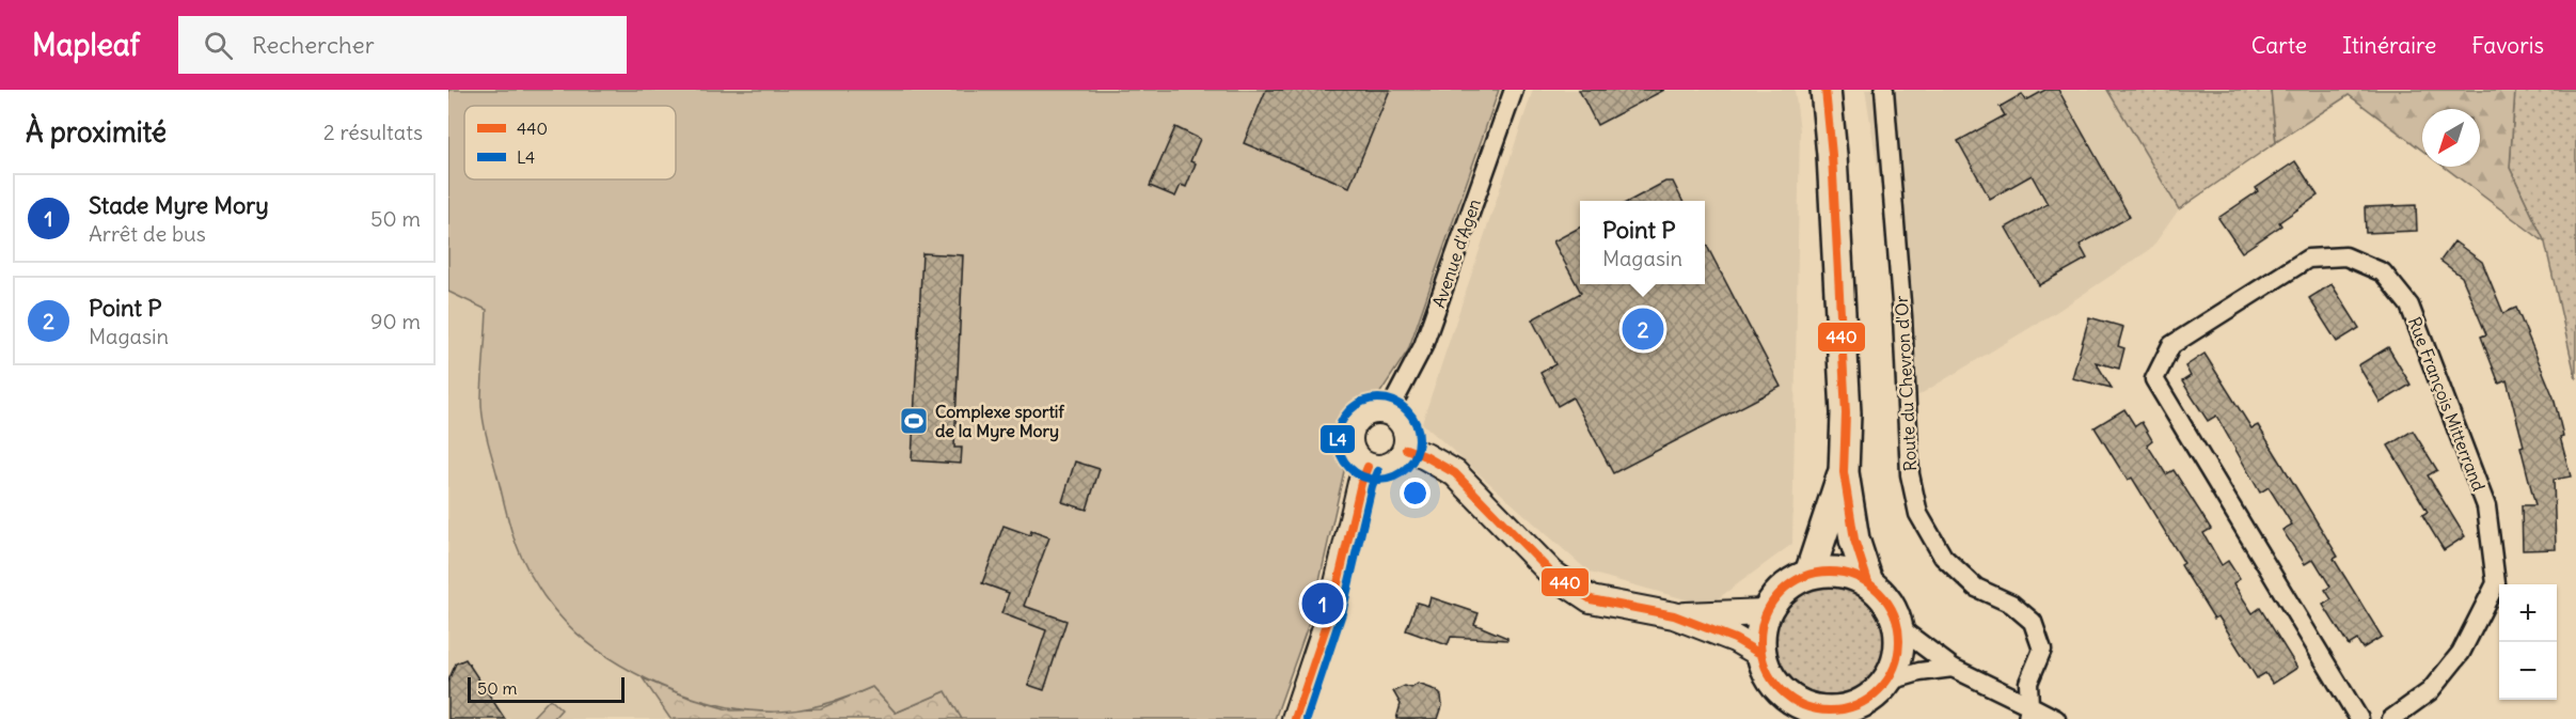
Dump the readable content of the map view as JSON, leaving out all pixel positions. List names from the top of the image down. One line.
{"streets":{"street":["Avenue d'Agen","Route du Chevron d'Or","Rue François Mitterrand"]},"places":{"sports":["Complexe sportif de la Myre Mory"]},"lines":["transit line 440","transit line L4"],"legend":["440","L4"],"scale_bar":"50 m","north":"bottom left","page":{"header":"Mapleaf","search":"Rechercher","nav":["Carte","Itinéraire","Favoris"],"heading":["À proximité","2 résultats"],"list":[{"mark":"1","name":"Stade Myre Mory","note":"Arrêt de bus","value":"50 m"},{"mark":"2","name":"Point P","note":"Magasin","value":"90 m"}],"popup":["Point P","Magasin"],"pins":["2","1"],"map_buttons":["+","−"],"scale":"50 m"}}
